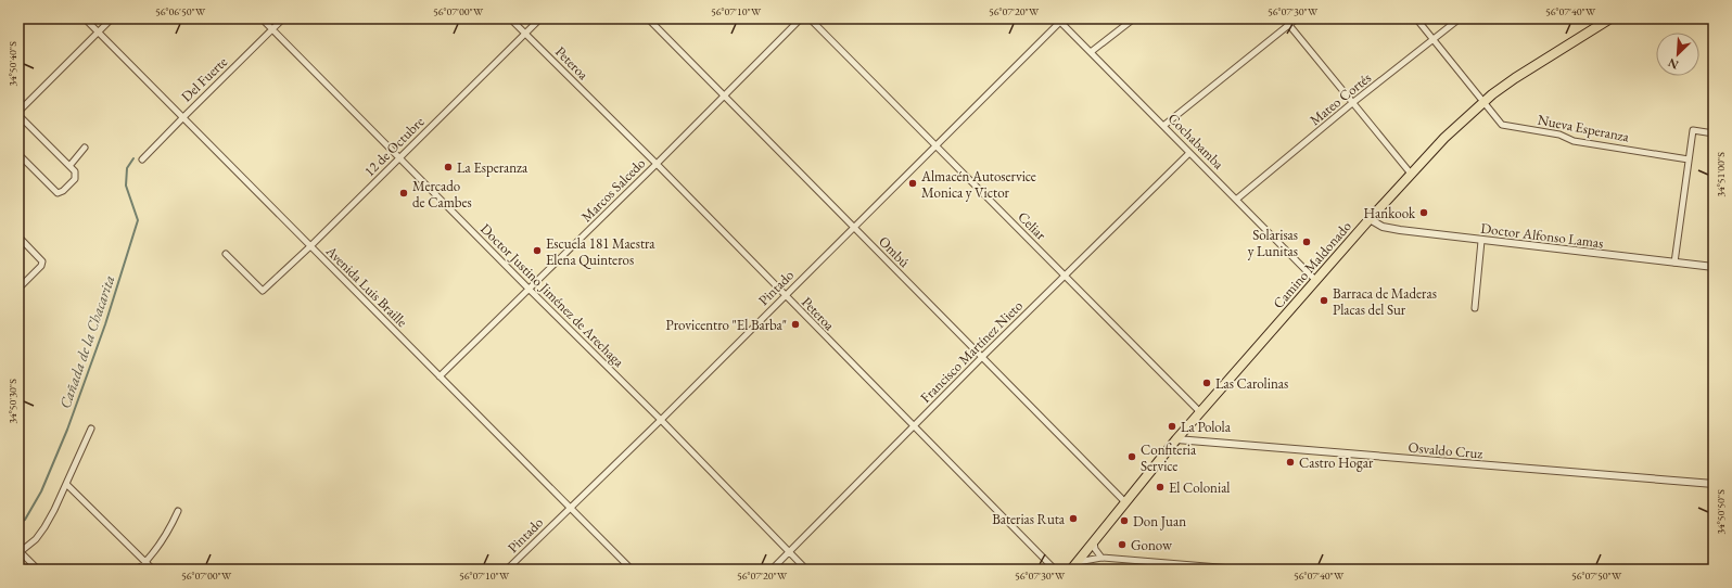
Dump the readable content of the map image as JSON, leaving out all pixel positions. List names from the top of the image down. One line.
{"streets":{"main road":["Camino Maldonado"],"street":["Peteroa","Del Fuerte","Mateo Cortés","Nueva Esperanza","Cochabamba","12 de Octubre","Marcos Salcedo","Celiar","Doctor Alfonso Lamas","Ombú","Avenida Luis Braille","Pintado","Doctor Justino Jiménez de Arechaga","Francisco Martínez Nieto","Osvaldo Cruz"]},"crossings":[["Peteroa","12 de Octubre"],["Peteroa","Marcos Salcedo"],["Peteroa","Pintado"],["Peteroa","Francisco Martínez Nieto"],["Del Fuerte","Avenida Luis Braille"],["Del Fuerte","Doctor Justino Jiménez de Arechaga"],["Mateo Cortés","Nueva Esperanza"],["Mateo Cortés","Cochabamba"],["Nueva Esperanza","Camino Maldonado"],["Cochabamba","Camino Maldonado"],["Cochabamba","Pintado"],["Cochabamba","Francisco Martínez Nieto"],["12 de Octubre","Avenida Luis Braille"],["12 de Octubre","Doctor Justino Jiménez de Arechaga"],["Marcos Salcedo","Ombú"],["Marcos Salcedo","Avenida Luis Braille"],["Marcos Salcedo","Doctor Justino Jiménez de Arechaga"],["Celiar","Camino Maldonado"],["Celiar","Pintado"],["Celiar","Francisco Martínez Nieto"],["Doctor Alfonso Lamas","Camino Maldonado"],["Ombú","Camino Maldonado"],["Ombú","Pintado"],["Ombú","Francisco Martínez Nieto"],["Camino Maldonado","Osvaldo Cruz"],["Avenida Luis Braille","Pintado"],["Pintado","Doctor Justino Jiménez de Arechaga"],["Doctor Justino Jiménez de Arechaga","Francisco Martínez Nieto"]],"water":["Cañada de la Chacarita"],"places":["La Esperanza","Almacén Autoservice Monica y Victor","Mercado de Cambes","Hankook","Solarisas y Lunitas","Escuela 181 Maestra Elena Quinteros","Barraca de Maderas Placas del Sur","Provicentro \"El Barba\"","Las Carolinas","La Polola","Confiteria Service","Castro Hogar","El Colonial","Baterias Ruta","Don Juan","Gonow"],"north":"bottom left","coordinates":["56°06'50\"W","56°07'00\"W","56°07'10\"W","56°07'20\"W","56°07'30\"W","56°07'40\"W","34°50'40\"S","34°51'00\"S","34°50'30\"S","34°50'50\"S","56°07'50\"W"]}
